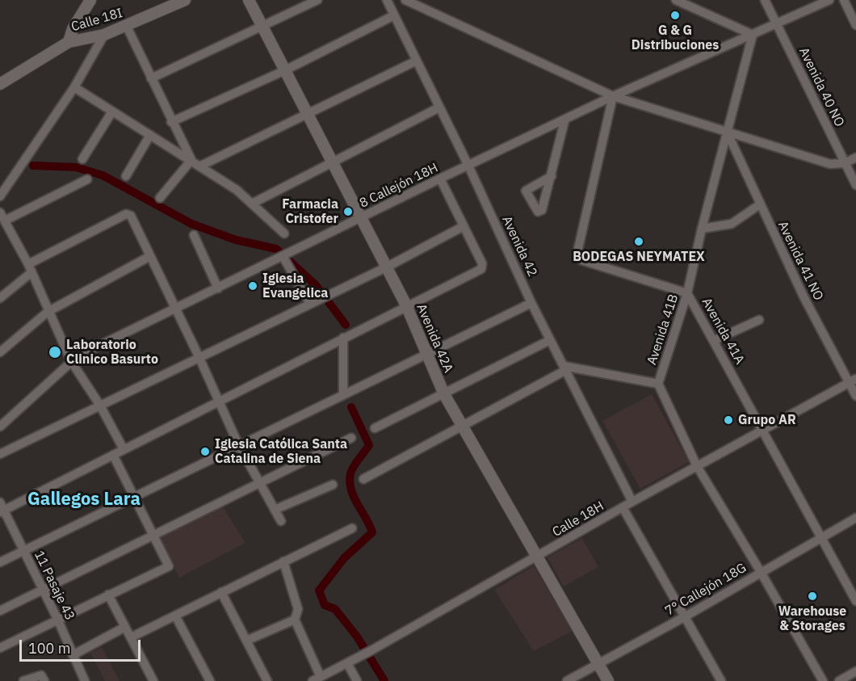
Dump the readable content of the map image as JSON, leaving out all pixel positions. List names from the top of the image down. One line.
{"streets":{"street":["Calle 18I","Avenida 40 NO","8 Callejón 18H","Avenida 42","Avenida 41 NO","Avenida 41B","Avenida 41A","Avenida 42A","Calle 18H","11 Pasaje 43","7° Callejón 18G"]},"crossings":[["Avenida 40 NO","8 Callejón 18H"],["8 Callejón 18H","Avenida 42"],["8 Callejón 18H","Avenida 41B"],["8 Callejón 18H","Avenida 41A"],["8 Callejón 18H","Avenida 42A"],["Avenida 42","Calle 18H"],["Avenida 41 NO","Avenida 41B"],["Avenida 41 NO","Calle 18H"],["Avenida 41B","Avenida 41A"],["Avenida 41B","Calle 18H"],["Avenida 41B","7° Callejón 18G"],["Avenida 41A","Calle 18H"],["Avenida 41A","7° Callejón 18G"],["Avenida 42A","Calle 18H"],["Avenida 42A","7° Callejón 18G"]],"districts":["Gallegos Lara"],"places":["G & G Distribuciones","Farmacia Cristofer","BODEGAS NEYMATEX","Iglesia Evangelica","Laboratorio Clinico Basurto","Grupo AR","Iglesia Católica Santa Catalina de Siena","Warehouse & Storages"],"scale_bar":"100 m"}
